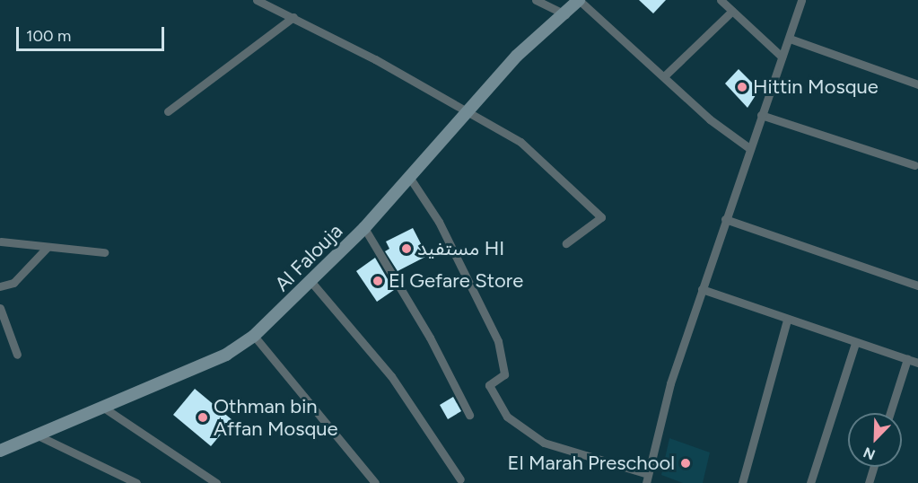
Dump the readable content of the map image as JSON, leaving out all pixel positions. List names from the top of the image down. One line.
{"streets":{"main road":["Al Falouja"]},"places":["Hittin Mosque","مستفيد HI","El Gefare Store","Othman bin Affan Mosque","El Marah Preschool"],"scale_bar":"100 m","north":"bottom left"}
